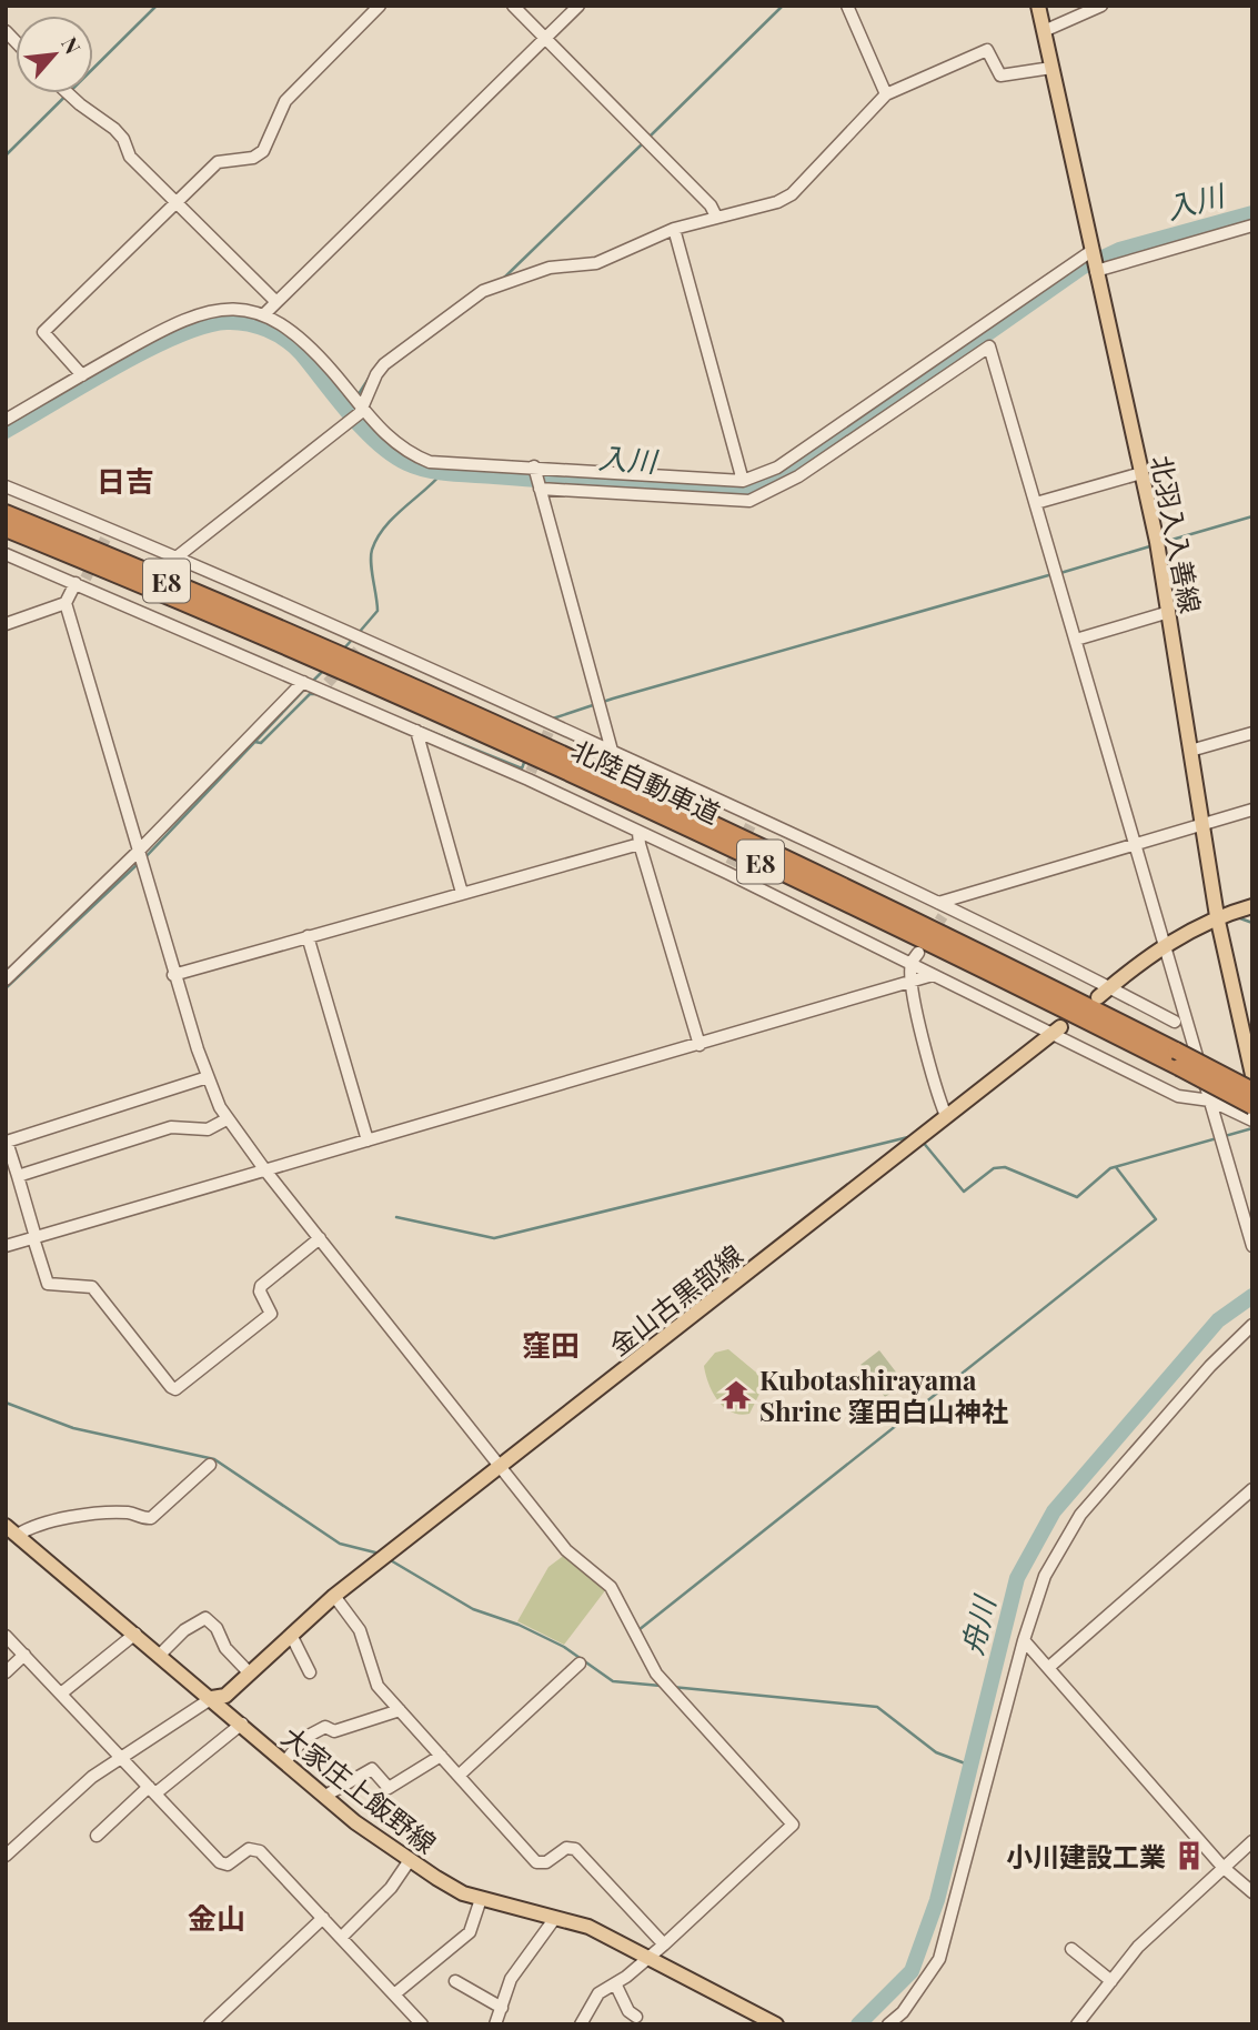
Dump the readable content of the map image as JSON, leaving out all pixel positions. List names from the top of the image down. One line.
{"streets":{"highway":["E8","北陸自動車道"],"main road":["北羽入入善線","金山古黒部線","大家庄上飯野線"]},"crossings":[["金山古黒部線","大家庄上飯野線"]],"districts":["日吉","窪田","金山"],"water":["入川","舟川"],"places":{"temple":["Kubotashirayama Shrine 窪田白山神社"],"building":["小川建設工業"]},"north":"top right"}
